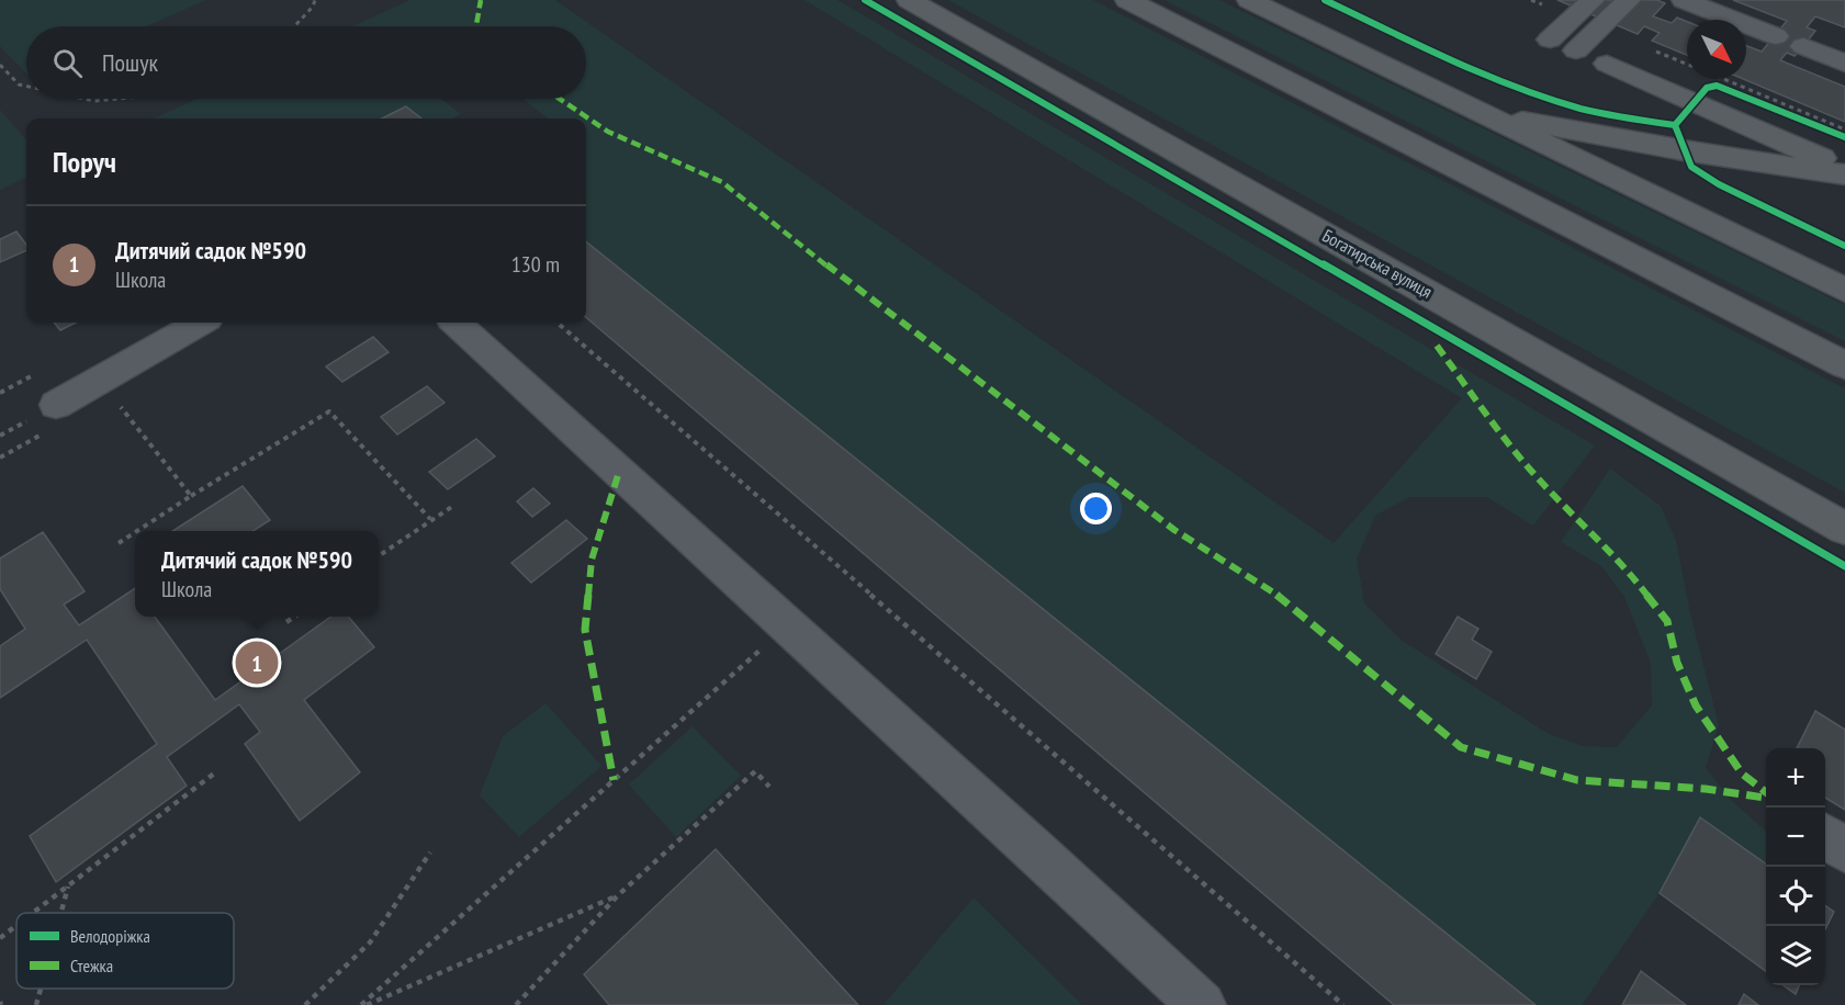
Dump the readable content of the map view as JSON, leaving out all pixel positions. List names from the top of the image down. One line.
{"streets":{"main road":["Богатирська вулиця"]},"legend":["Велодоріжка","Стежка"],"north":"bottom right","page":{"search":"Пошук","heading":"Поруч","list":[{"mark":"1","name":"Дитячий садок №590","note":"Школа","value":"130 m"}],"popup":["Дитячий садок №590","Школа"],"pins":"1","map_buttons":["+","−"]}}
